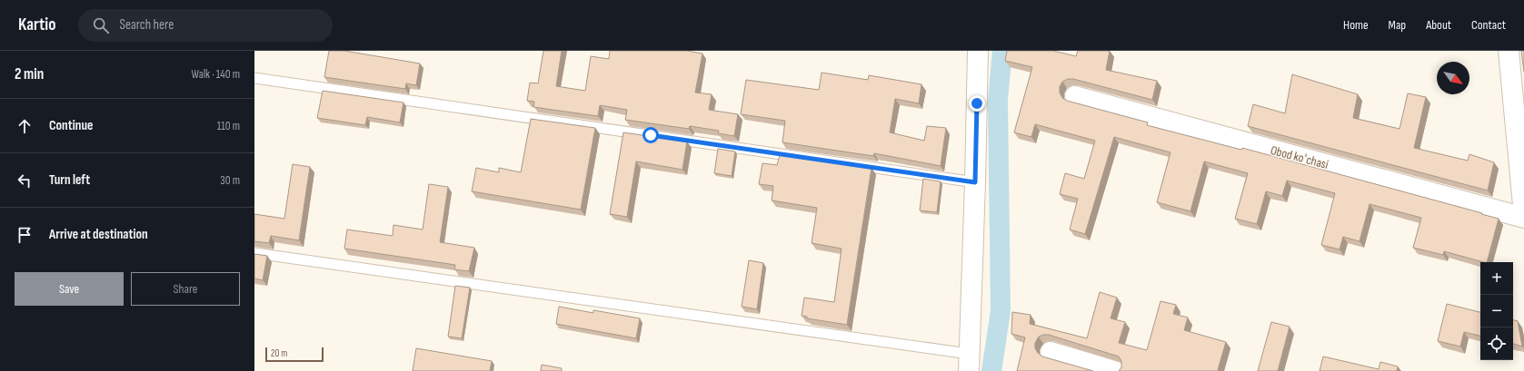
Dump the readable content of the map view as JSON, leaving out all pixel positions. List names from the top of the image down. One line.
{"streets":{"street":["Obod koʻchasi"]},"scale_bar":"20 m","north":"bottom right","page":{"header":"Kartio","search":"Search here","nav":["Home","Map","About","Contact"],"heading":["2 min","Walk · 140 m"],"list":[["Continue","110 m"],["Turn left","30 m"],"Arrive at destination"],"buttons":["Save","Share"],"map_buttons":["+","−"],"scale":"20 m"}}
